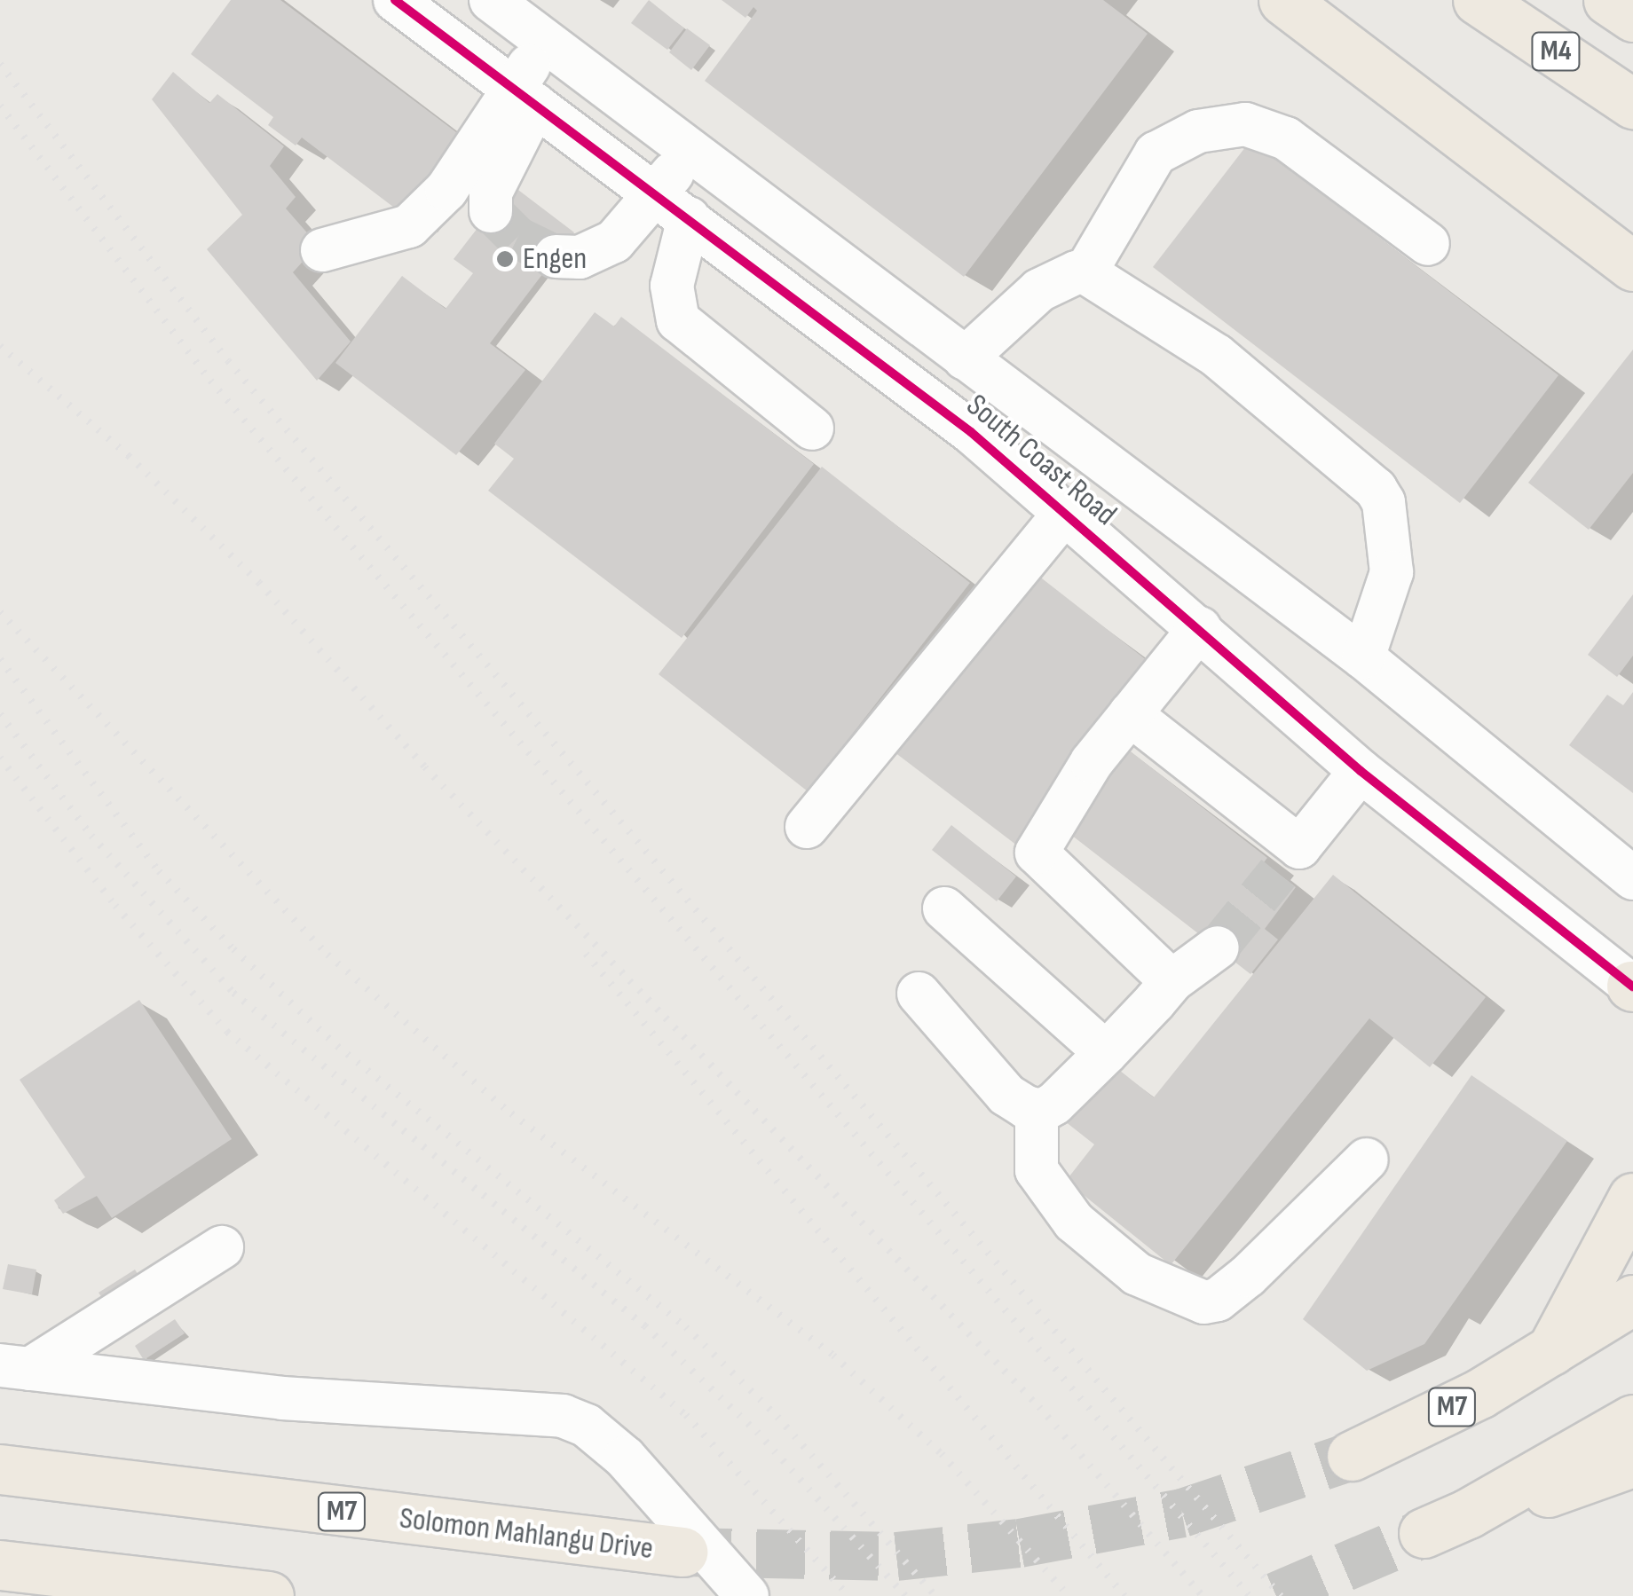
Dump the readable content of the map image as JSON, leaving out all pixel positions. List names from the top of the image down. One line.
{"streets":{"highway":["M4","M7","Solomon Mahlangu Drive"],"street":["South Coast Road"]},"places":["Engen"]}
